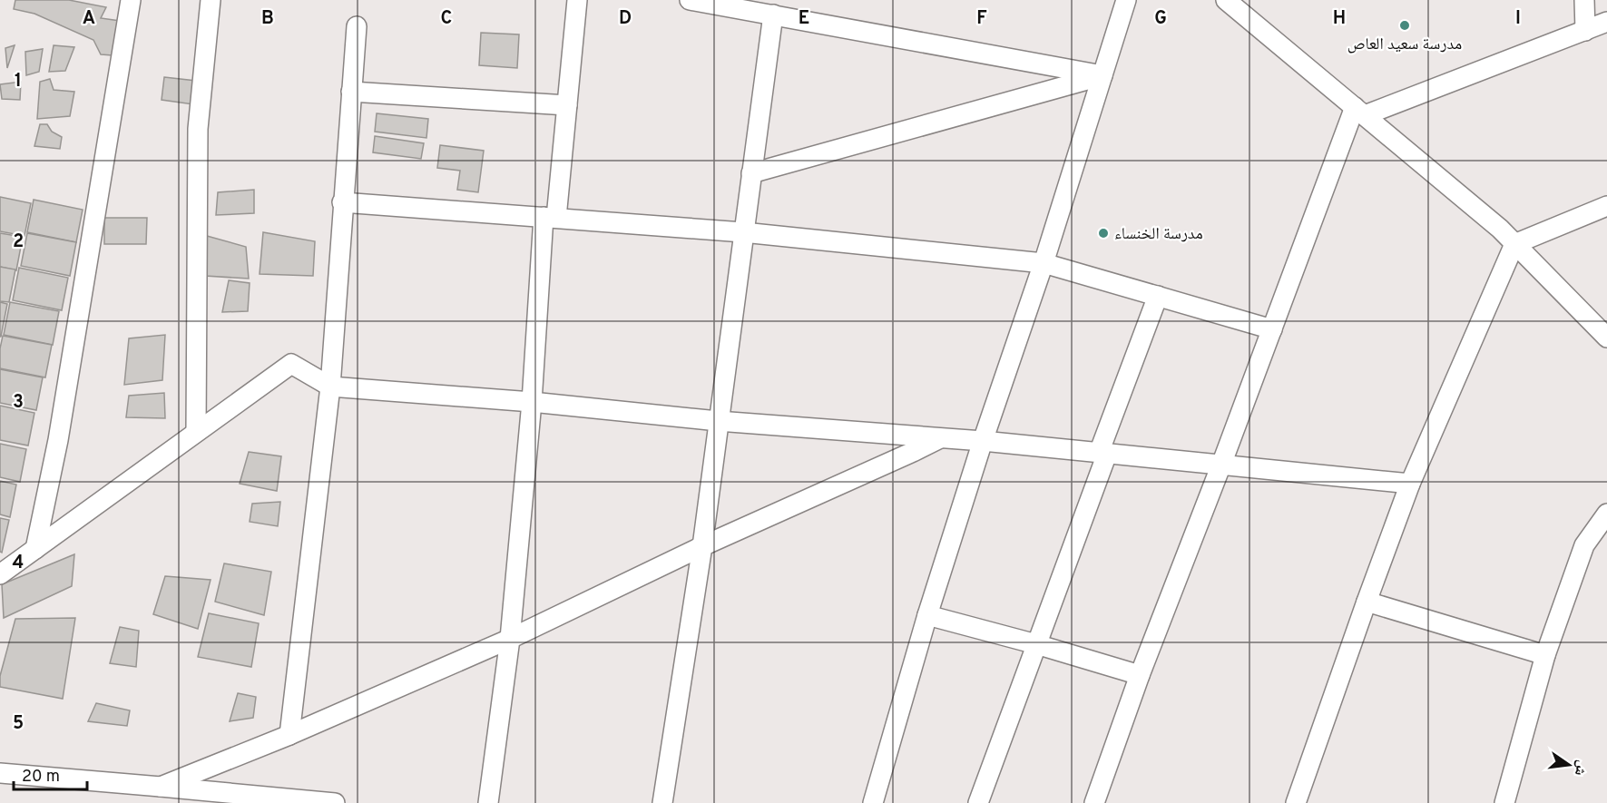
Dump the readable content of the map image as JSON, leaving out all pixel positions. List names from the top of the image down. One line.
{"places":["مدرسة سعيد العاص","مدرسة الخنساء"],"scale_bar":"20 m","north":"right","grid":{"columns":["A","B","C","D","E","F","G","H","I"],"rows":["1","2","3","4","5"]}}
